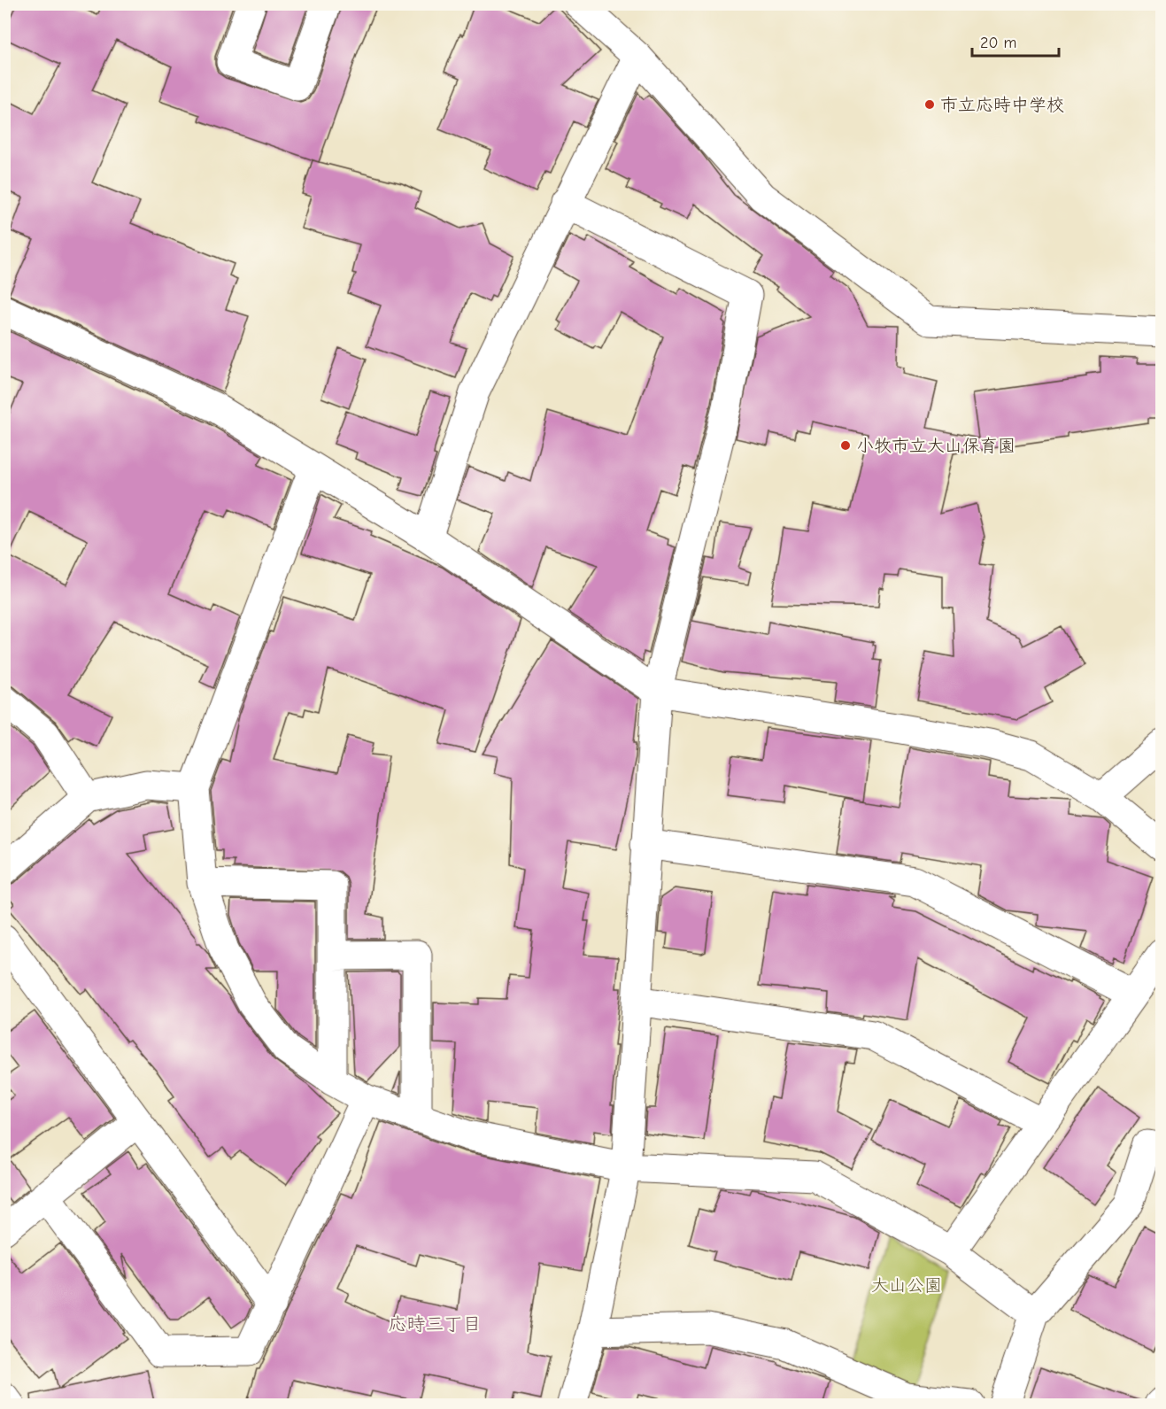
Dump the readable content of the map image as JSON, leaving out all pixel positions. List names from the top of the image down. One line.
{"districts":["応時三丁目"],"parks":["大山公園"],"places":["市立応時中学校","小牧市立大山保育園"],"scale_bar":"20 m"}
